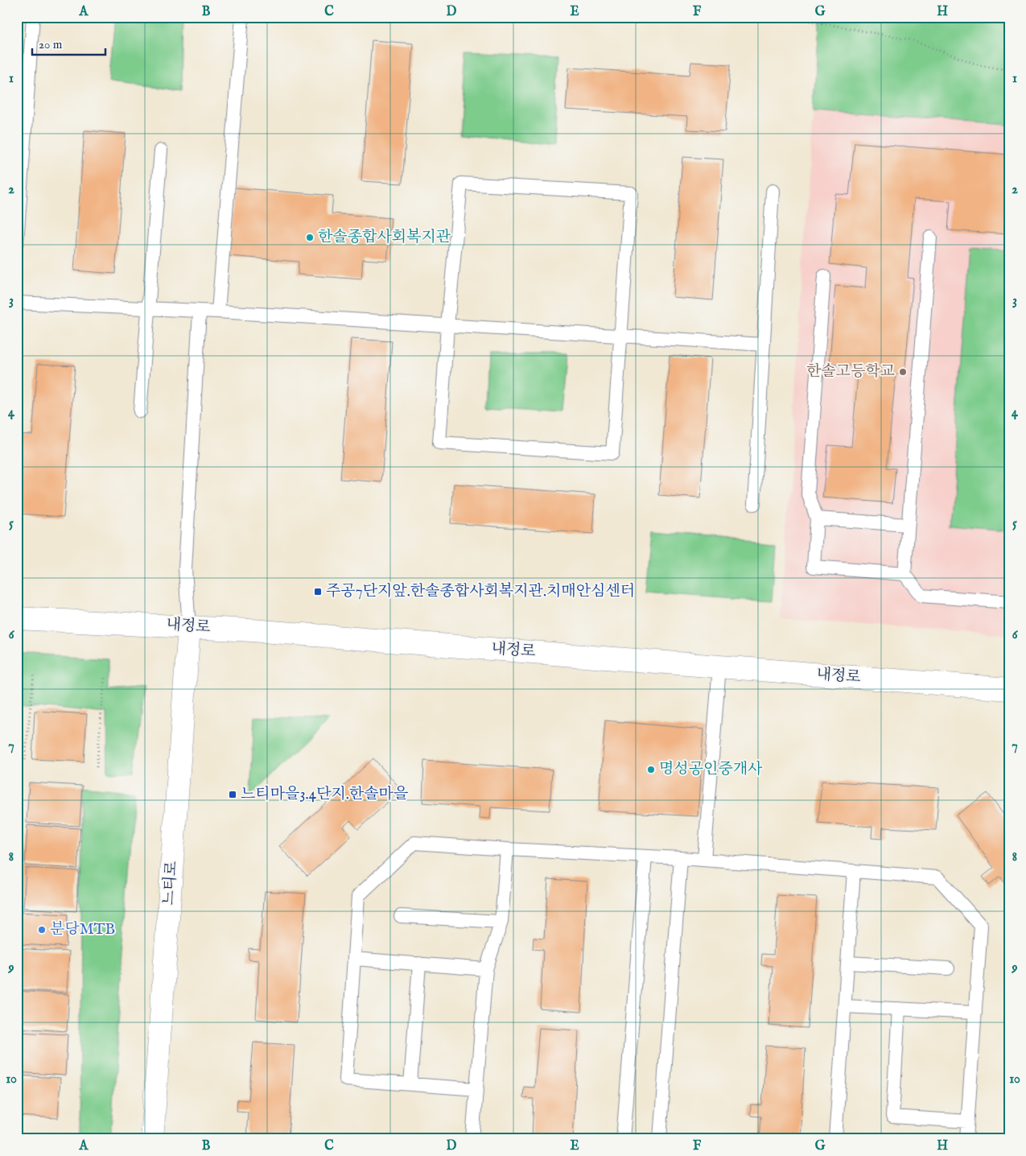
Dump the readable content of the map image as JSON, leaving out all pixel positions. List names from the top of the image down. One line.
{"streets":{"street":["내정로","느티로"]},"crossings":[["내정로","느티로"]],"places":{"other":["한솔종합사회복지관","한솔고등학교","명성공인중개사","분당MTB"],"transit":["주공7단지앞.한솔종합사회복지관.치매안심센터","느티마을3.4단지.한솔마을"]},"scale_bar":"20 m","grid":{"columns":["A","B","C","D","E","F","G","H"],"rows":["1","2","3","4","5","6","7","8","9","10"]}}
